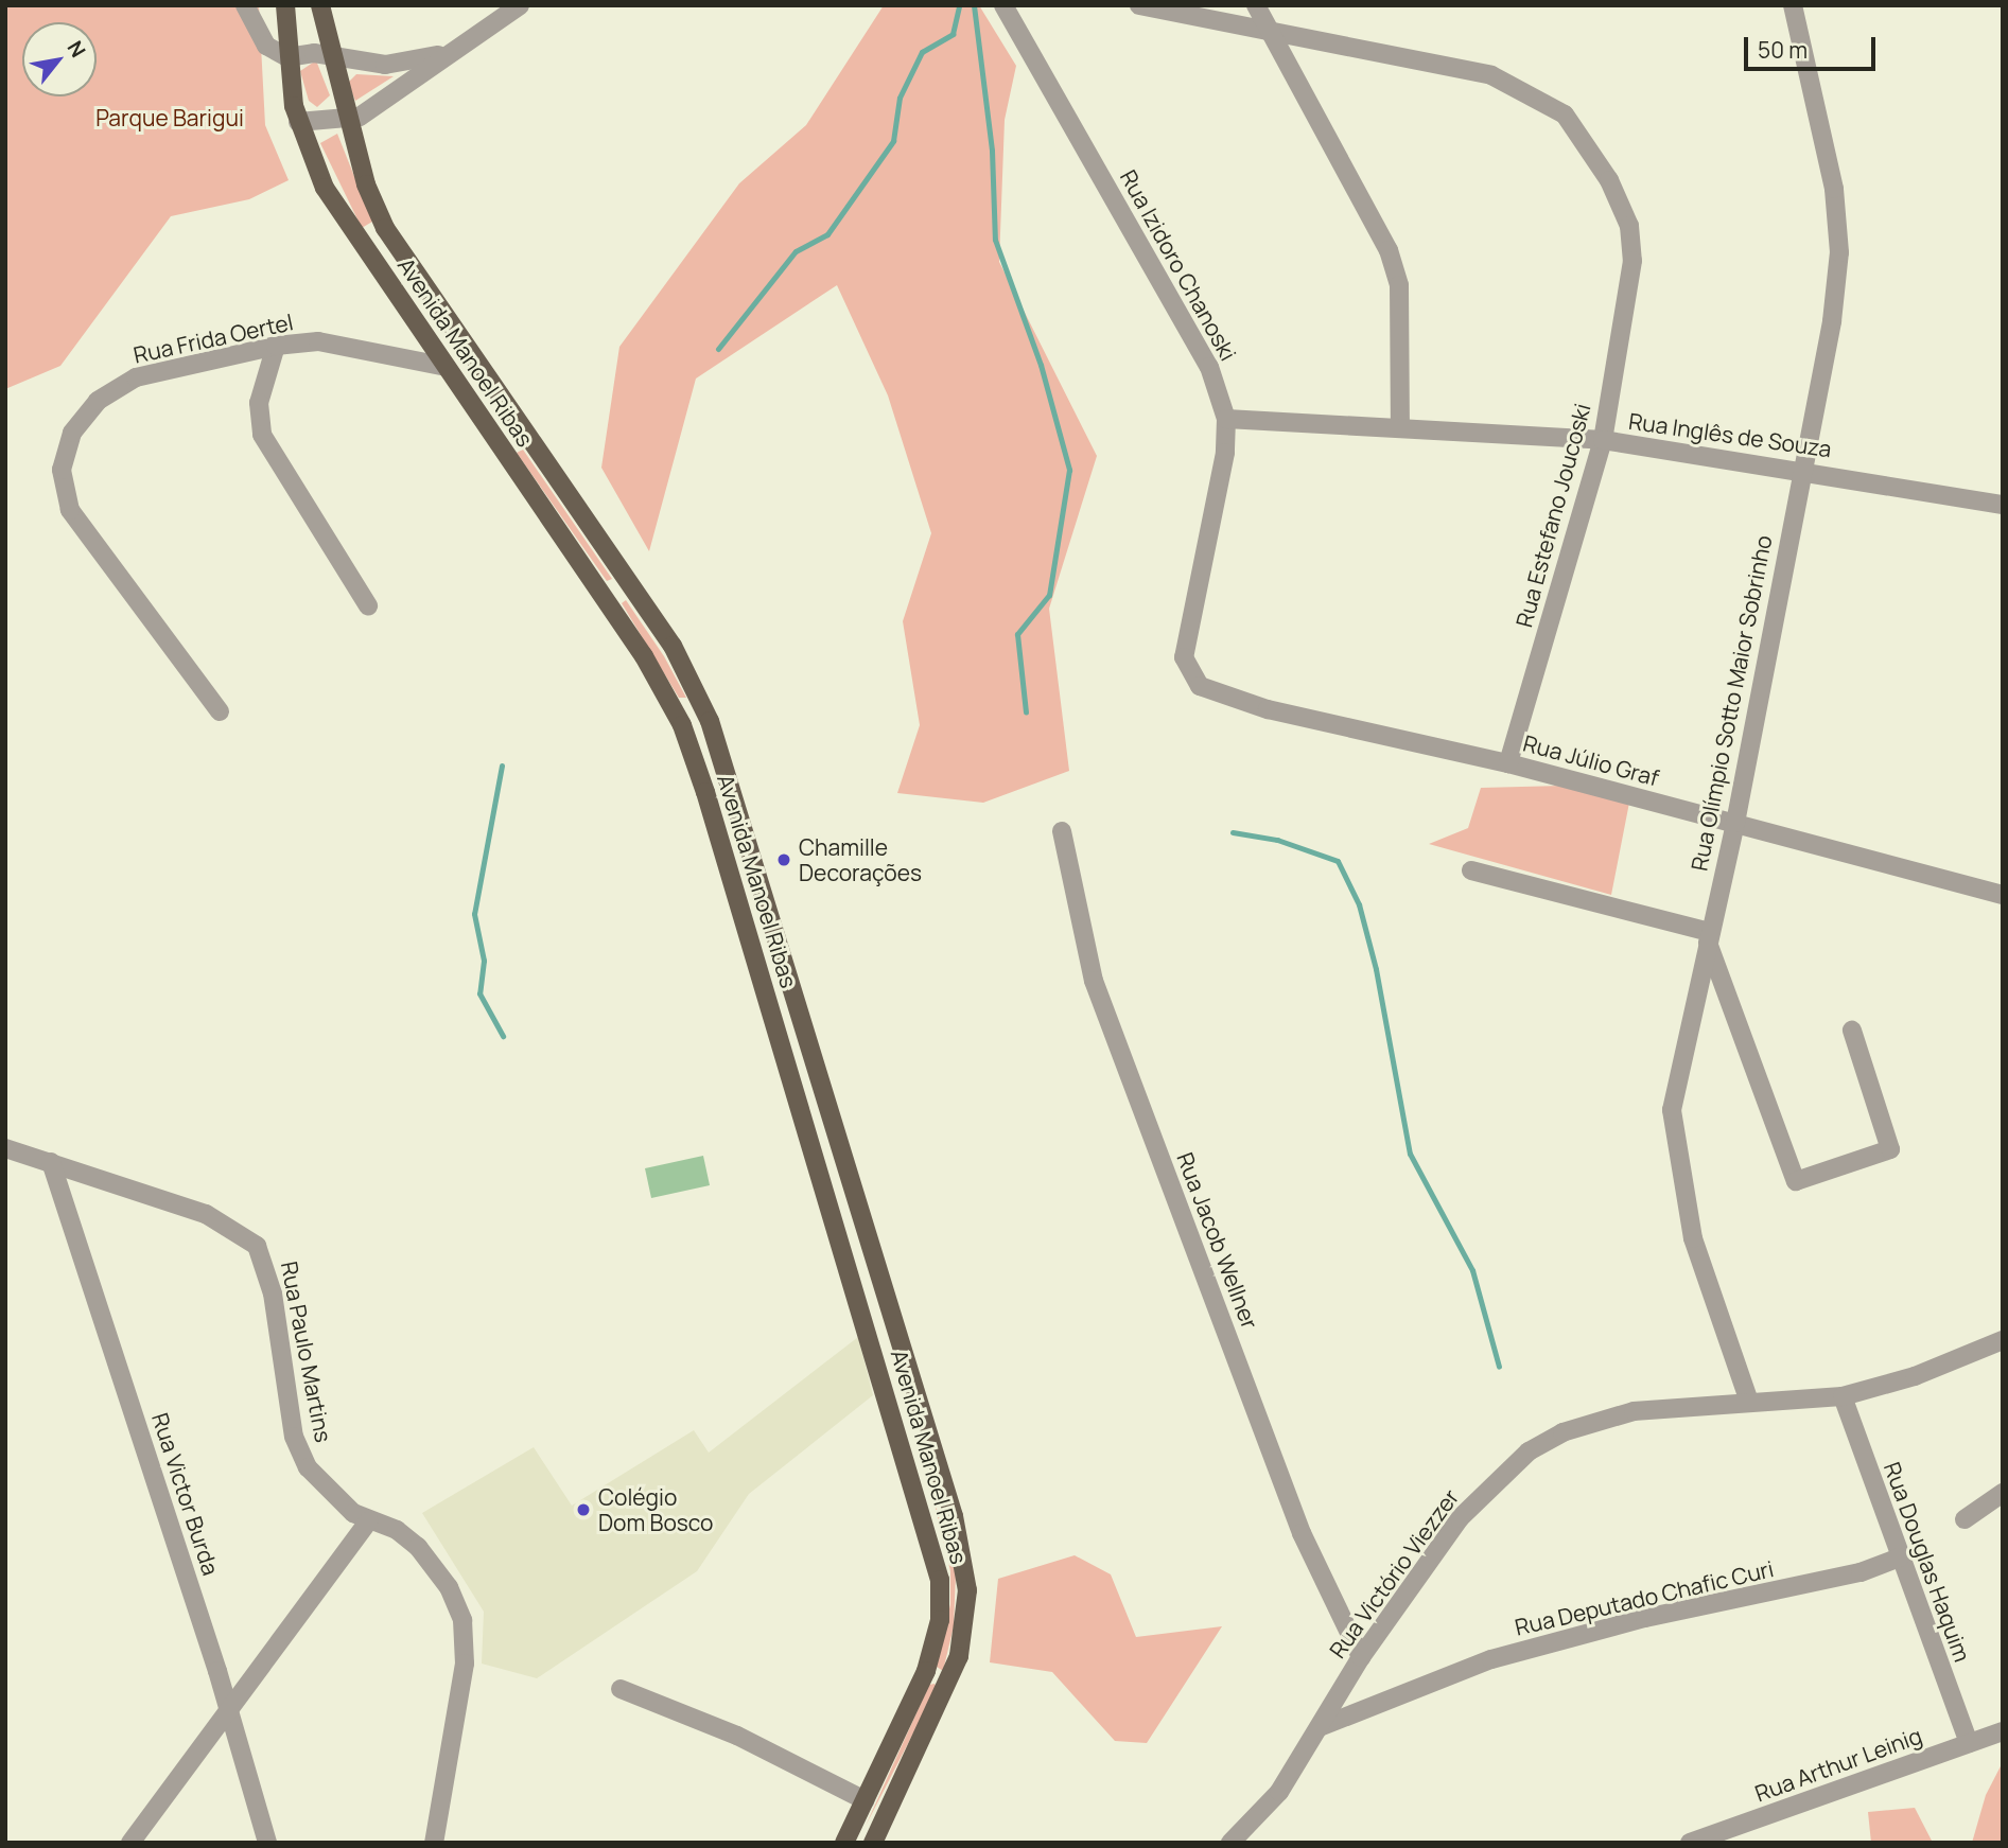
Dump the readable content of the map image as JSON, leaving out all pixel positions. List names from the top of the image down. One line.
{"streets":{"main road":["Avenida Manoel Ribas"],"street":["Rua Izidoro Chanoski","Rua Frida Oertel","Rua Inglês de Souza","Rua Estefano Joucoski","Rua Olímpio Sotto Maior Sobrinho","Rua Júlio Graf","Rua Jacob Wellner","Rua Paulo Martins","Rua Victor Burda","Rua Douglas Haquim","Rua Victório Viezzer","Rua Deputado Chafic Curi","Rua Arthur Leinig"]},"crossings":[["Rua Izidoro Chanoski","Rua Inglês de Souza"],["Rua Izidoro Chanoski","Rua Júlio Graf"],["Rua Frida Oertel","Avenida Manoel Ribas"],["Rua Inglês de Souza","Rua Estefano Joucoski"],["Rua Inglês de Souza","Rua Olímpio Sotto Maior Sobrinho"],["Rua Estefano Joucoski","Rua Júlio Graf"],["Rua Olímpio Sotto Maior Sobrinho","Rua Júlio Graf"],["Rua Olímpio Sotto Maior Sobrinho","Rua Victório Viezzer"],["Rua Jacob Wellner","Rua Victório Viezzer"],["Rua Paulo Martins","Rua Victor Burda"],["Rua Douglas Haquim","Rua Victório Viezzer"],["Rua Douglas Haquim","Rua Deputado Chafic Curi"],["Rua Douglas Haquim","Rua Arthur Leinig"],["Rua Victório Viezzer","Rua Deputado Chafic Curi"]],"parks":["Parque Barigui"],"places":["Chamille Decorações","Colégio Dom Bosco"],"scale_bar":"50 m","north":"top right"}
